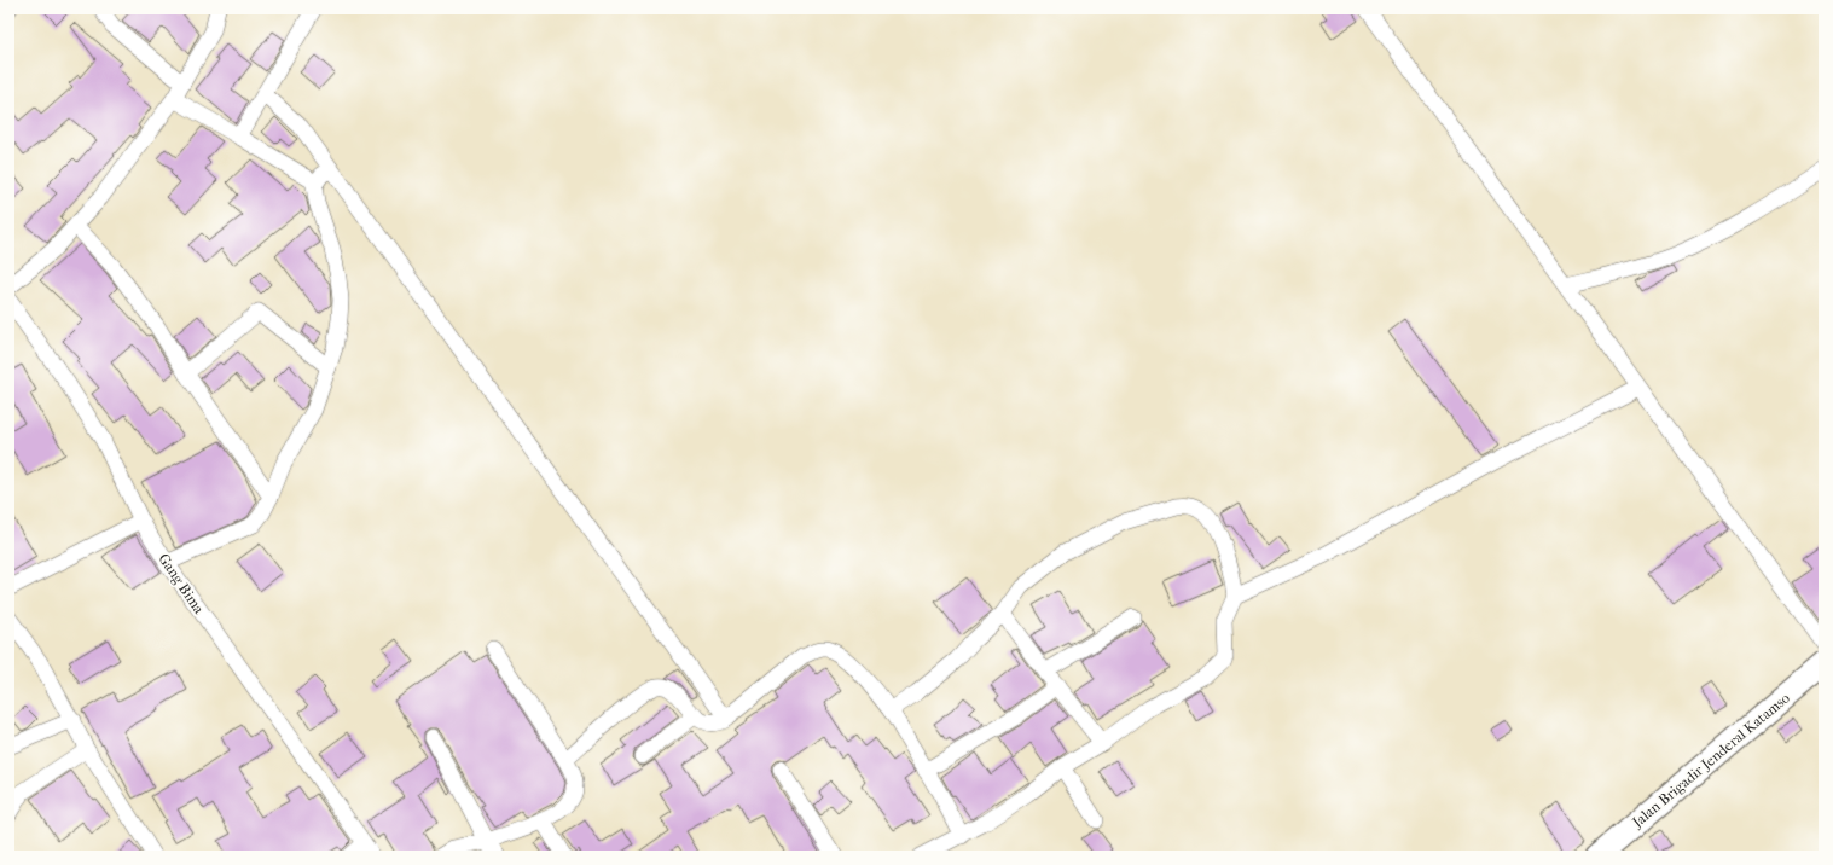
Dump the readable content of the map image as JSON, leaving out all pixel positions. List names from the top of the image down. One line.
{"streets":{"main road":["Jalan Brigadir Jenderal Katamso"],"street":["Gang Bima"]}}
